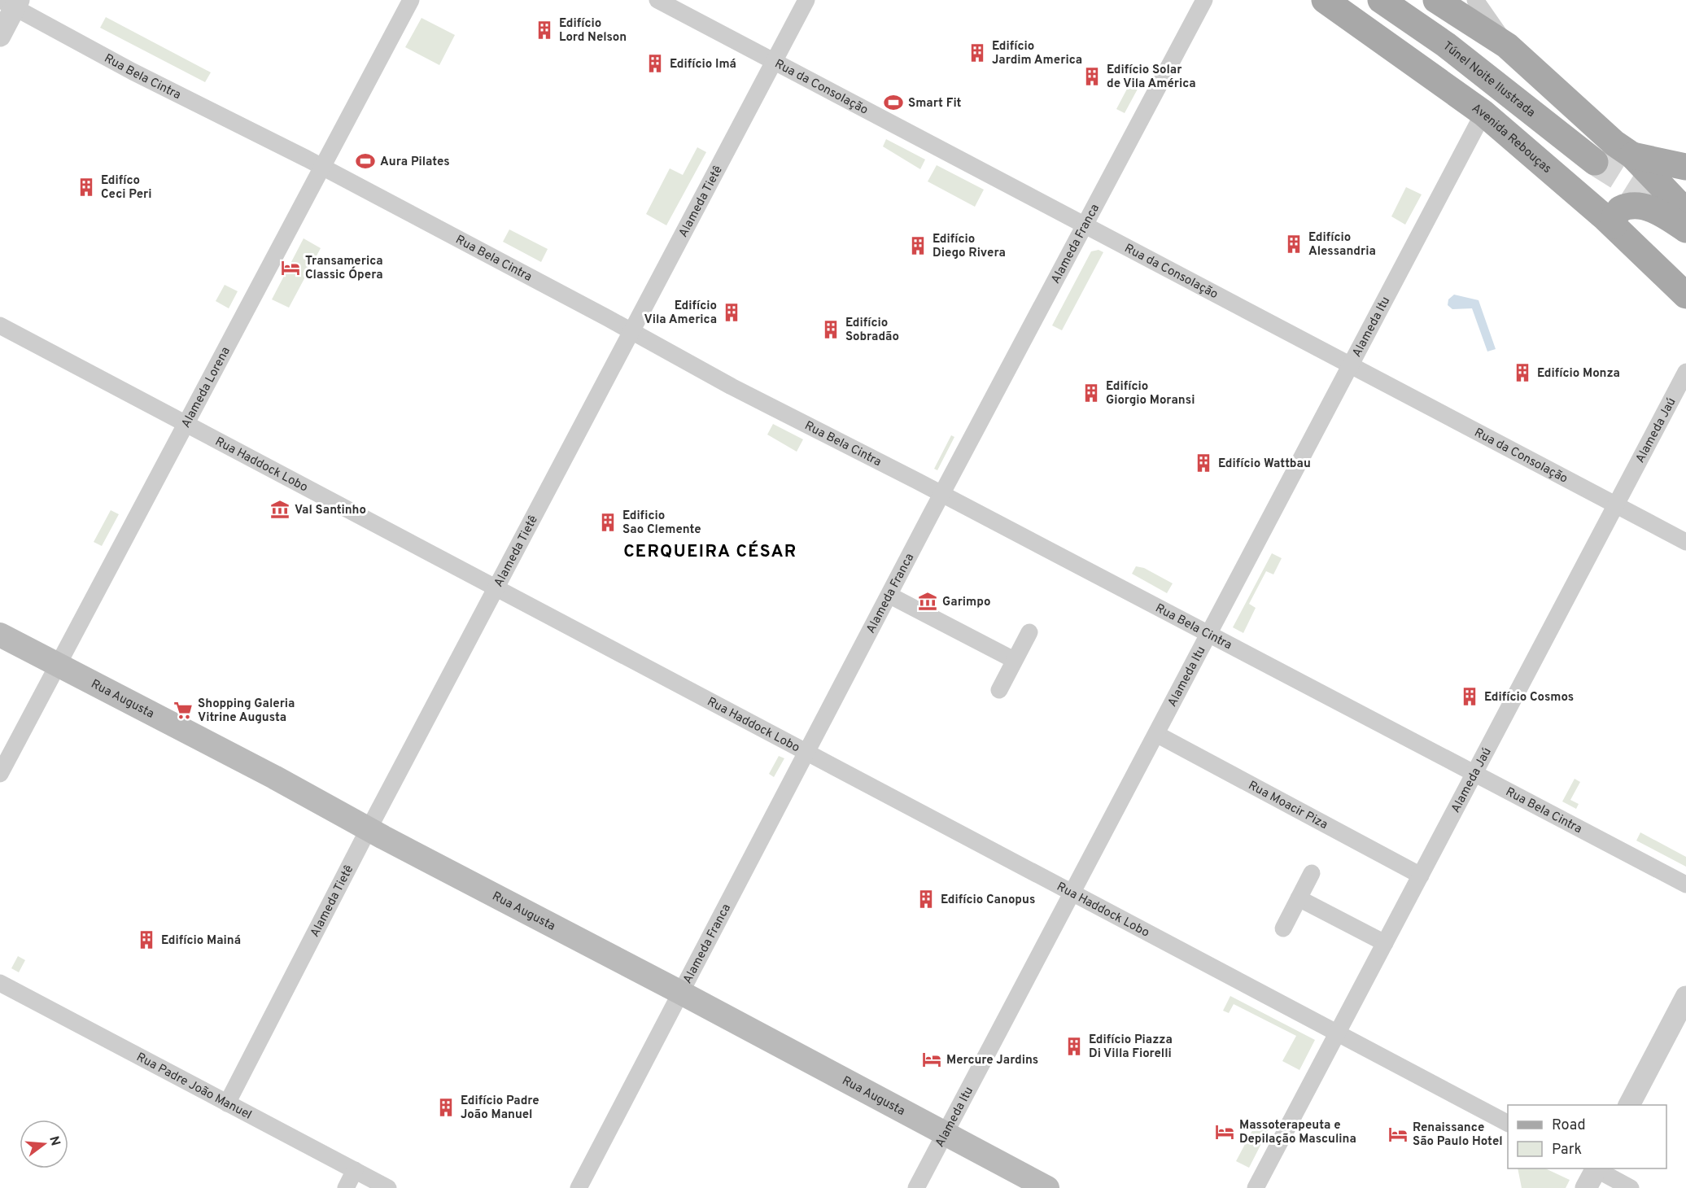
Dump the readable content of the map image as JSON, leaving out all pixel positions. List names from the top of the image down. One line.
{"streets":{"main road":["Túnel Noite Ilustrada","Avenida Rebouças","Rua Augusta"],"street":["Rua Bela Cintra","Rua da Consolação","Alameda Tietê","Alameda Franca","Alameda Itu","Alameda Lorena","Alameda Jaú","Rua Haddock Lobo","Rua Moacir Piza","Rua Padre João Manuel"]},"crossings":[["Rua Bela Cintra","Alameda Tietê"],["Rua Bela Cintra","Alameda Franca"],["Rua Bela Cintra","Alameda Itu"],["Rua Bela Cintra","Alameda Lorena"],["Rua Bela Cintra","Alameda Jaú"],["Rua da Consolação","Alameda Tietê"],["Rua da Consolação","Alameda Franca"],["Rua da Consolação","Alameda Itu"],["Rua da Consolação","Alameda Jaú"],["Avenida Rebouças","Alameda Itu"],["Alameda Tietê","Rua Haddock Lobo"],["Alameda Tietê","Rua Augusta"],["Alameda Tietê","Rua Padre João Manuel"],["Alameda Franca","Rua Haddock Lobo"],["Alameda Franca","Rua Augusta"],["Alameda Itu","Rua Haddock Lobo"],["Alameda Itu","Rua Augusta"],["Alameda Itu","Rua Moacir Piza"],["Alameda Lorena","Rua Haddock Lobo"],["Alameda Lorena","Rua Augusta"],["Alameda Jaú","Rua Haddock Lobo"],["Alameda Jaú","Rua Moacir Piza"]],"districts":["CERQUEIRA CÉSAR"],"places":{"building":["Edifício Lord Nelson","Edifício Jardim America","Edifício Imá","Edifício Solar de Vila América","Edifíco Ceci Peri","Edifício Alessandria","Edifício Diego Rivera","Edifício Vila America","Edifício Sobradão","Edifício Monza","Edifício Giorgio Moransi","Edifício Wattbau","Edificio Sao Clemente","Edifício Cosmos","Edifício Canopus","Edifício Mainá","Edifício Piazza Di Villa Fiorelli","Edifício Padre João Manuel"],"sports":["Smart Fit","Aura Pilates"],"hotel":["Transamerica Classic Ópera","Mercure Jardins","Massoterapeuta e Depilação Masculina","Renaissance São Paulo Hotel"],"museum":["Val Santinho","Garimpo"],"supermarket":["Shopping Galeria Vitrine Augusta"]},"legend":["Road","Park"],"north":"right"}
